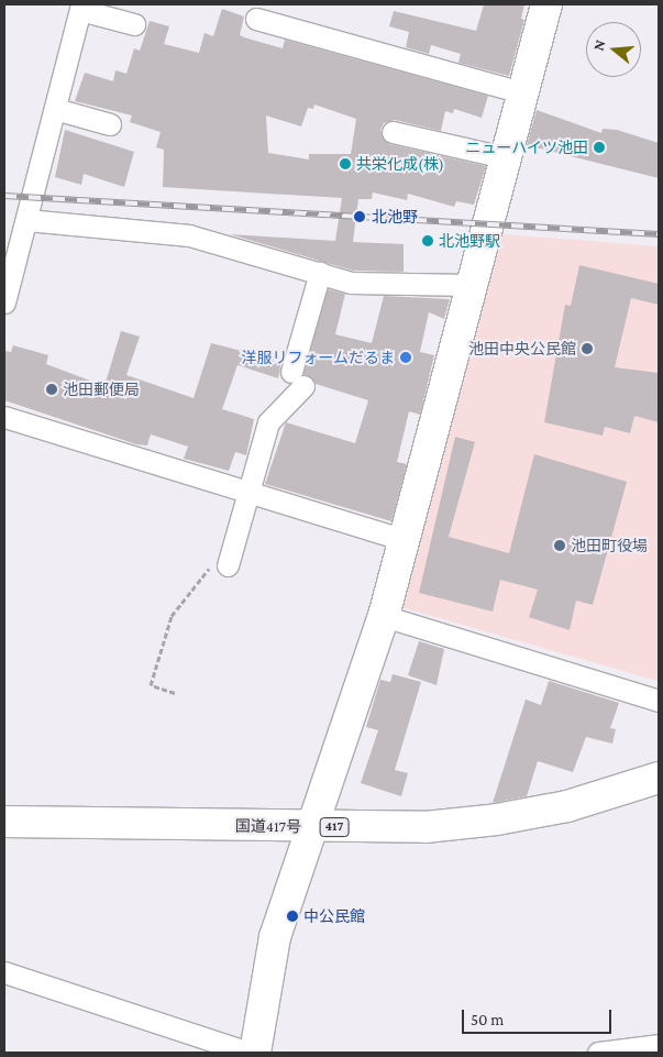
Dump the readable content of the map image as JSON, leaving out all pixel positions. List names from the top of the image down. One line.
{"streets":{"main road":["国道417号","417"]},"places":["ニューハイツ池田","共栄化成(株)","北池野","北池野駅","池田中央公民館","洋服リフォームだるま","池田郵便局","池田町役場","中公民館"],"scale_bar":"50 m","north":"left"}
